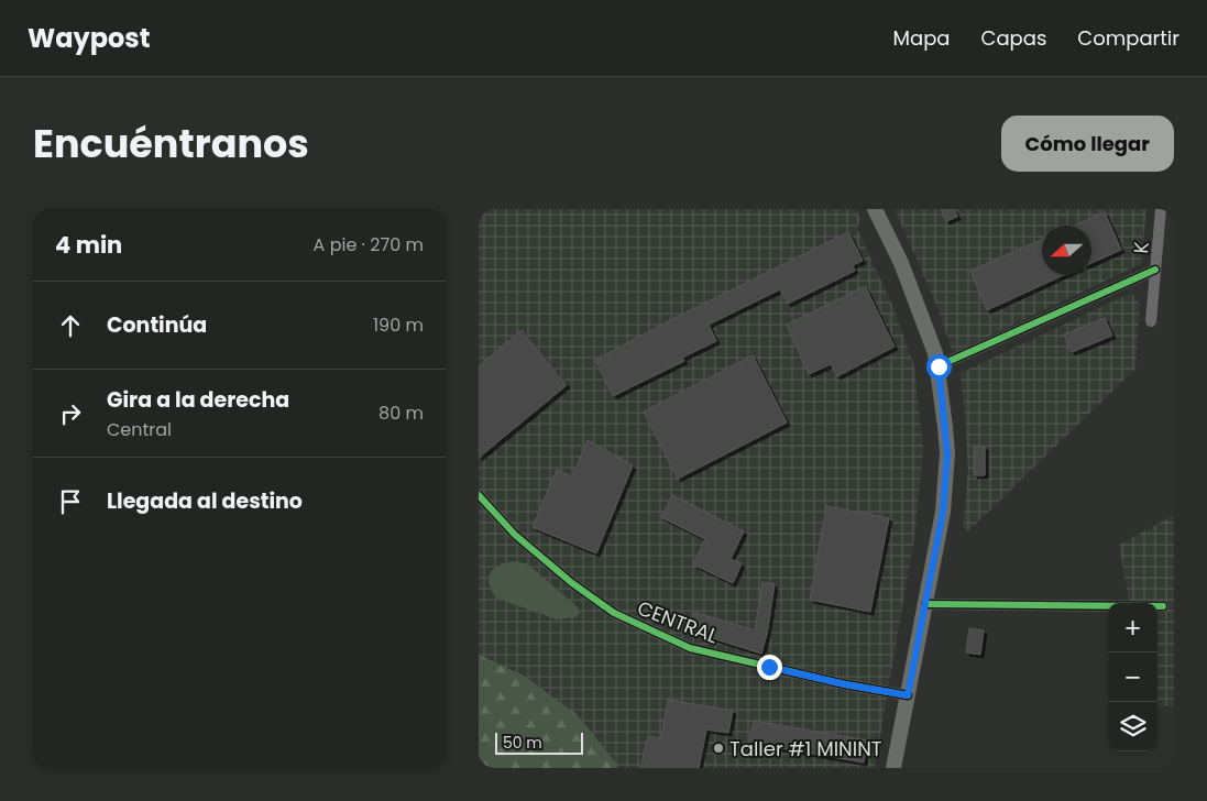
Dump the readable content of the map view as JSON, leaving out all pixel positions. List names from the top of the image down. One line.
{"streets":{"street":["K","CENTRAL"]},"places":["Taller #1 MININT"],"scale_bar":"50 m","north":"left","page":{"header":"Waypost","nav":["Mapa","Capas","Compartir"],"title":"Encuéntranos","buttons":"Cómo llegar","heading":["4 min","A pie · 270 m"],"list":[["Continúa","190 m"],["Gira a la derecha","Central","80 m"],"Llegada al destino"],"map_buttons":["+","−"],"scale":"50 m"}}
